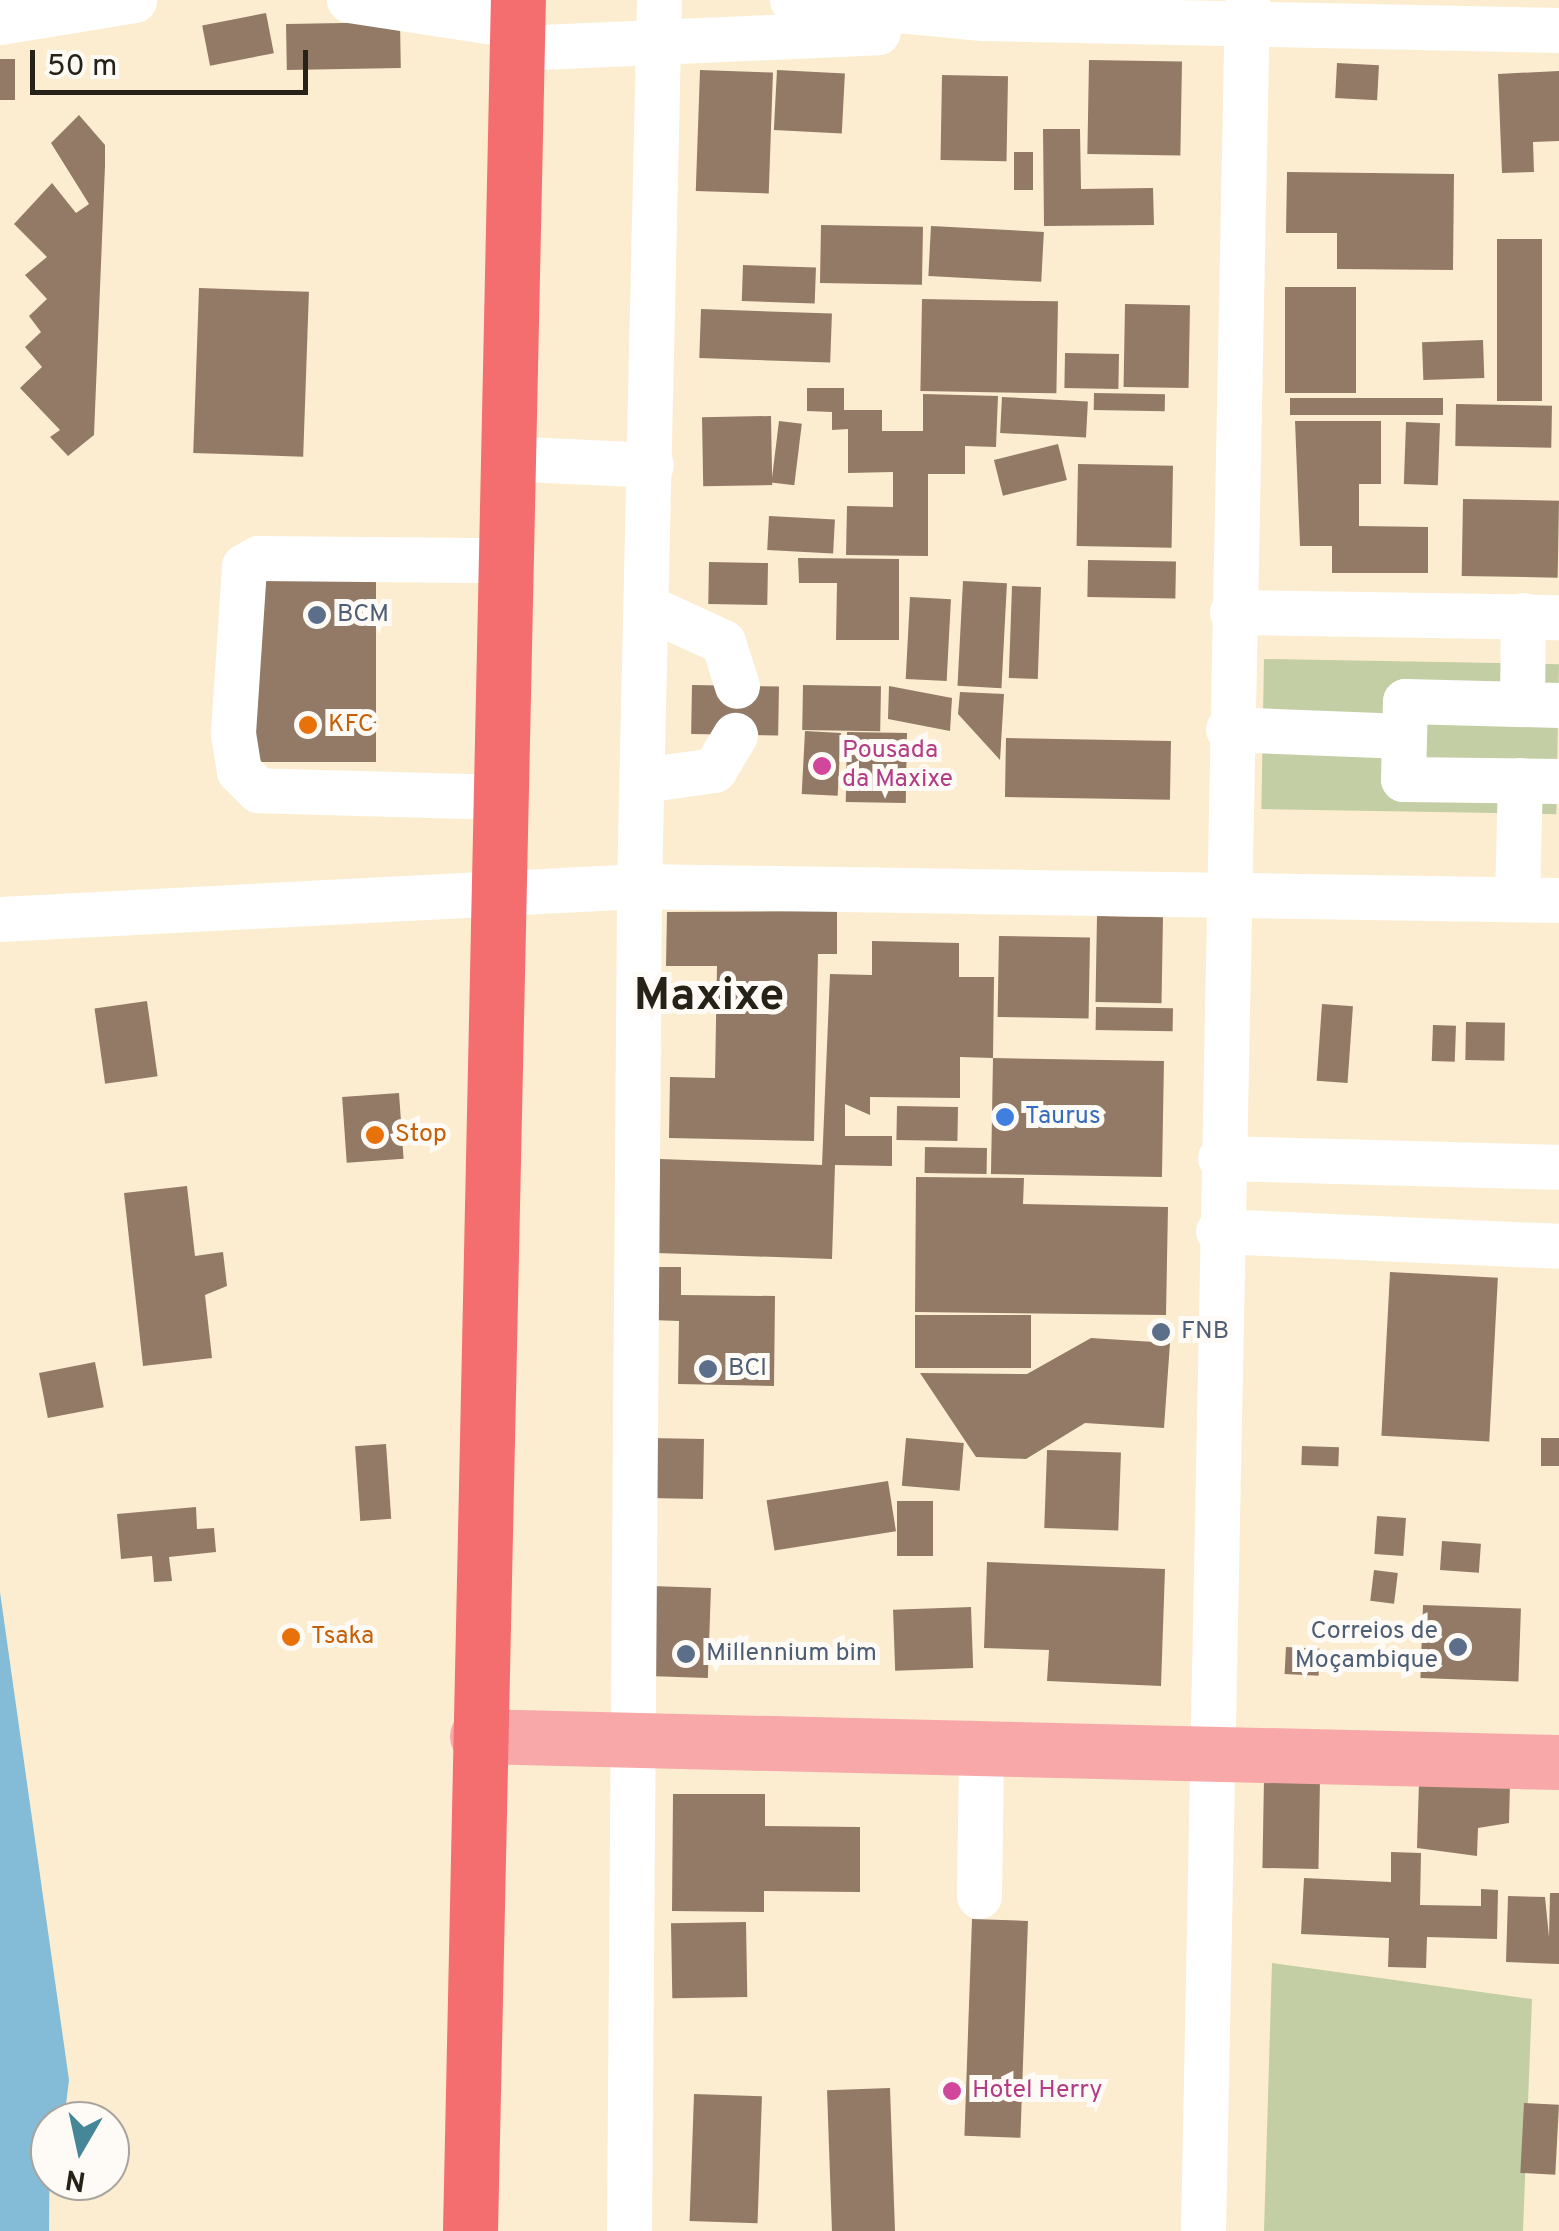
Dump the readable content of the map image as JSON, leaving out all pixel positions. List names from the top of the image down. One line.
{"districts":["Maxixe"],"places":["BCM","KFC","Pousada da Maxixe","Taurus","Stop","FNB","BCI","Tsaka","Correios de Moçambique","Millennium bim","Hotel Herry"],"scale_bar":"50 m","north":"bottom"}
